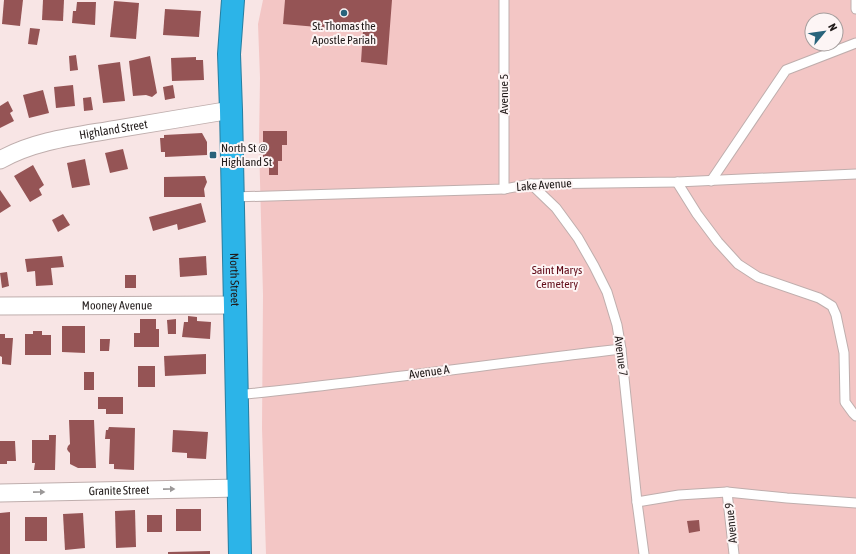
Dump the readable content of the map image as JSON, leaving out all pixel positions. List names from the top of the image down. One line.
{"streets":{"highway":["North Street"],"street":["Highland Street","Mooney Avenue","Granite Street"],"lane":["Avenue 5","Lake Avenue","Avenue 7","Avenue A","Avenue 9"]},"crossings":[["Avenue 5","Lake Avenue"],["Highland Street","North Street"],["Lake Avenue","North Street"],["Lake Avenue","Avenue 7"],["North Street","Mooney Avenue"],["North Street","Avenue A"],["North Street","Granite Street"],["Avenue 7","Avenue A"]],"one_way":["Granite Street"],"parks":["Saint Marys Cemetery"],"places":{"other":["St. Thomas the Apostle Pariah"],"transit":["North St @ Highland St"]},"north":"top right"}
